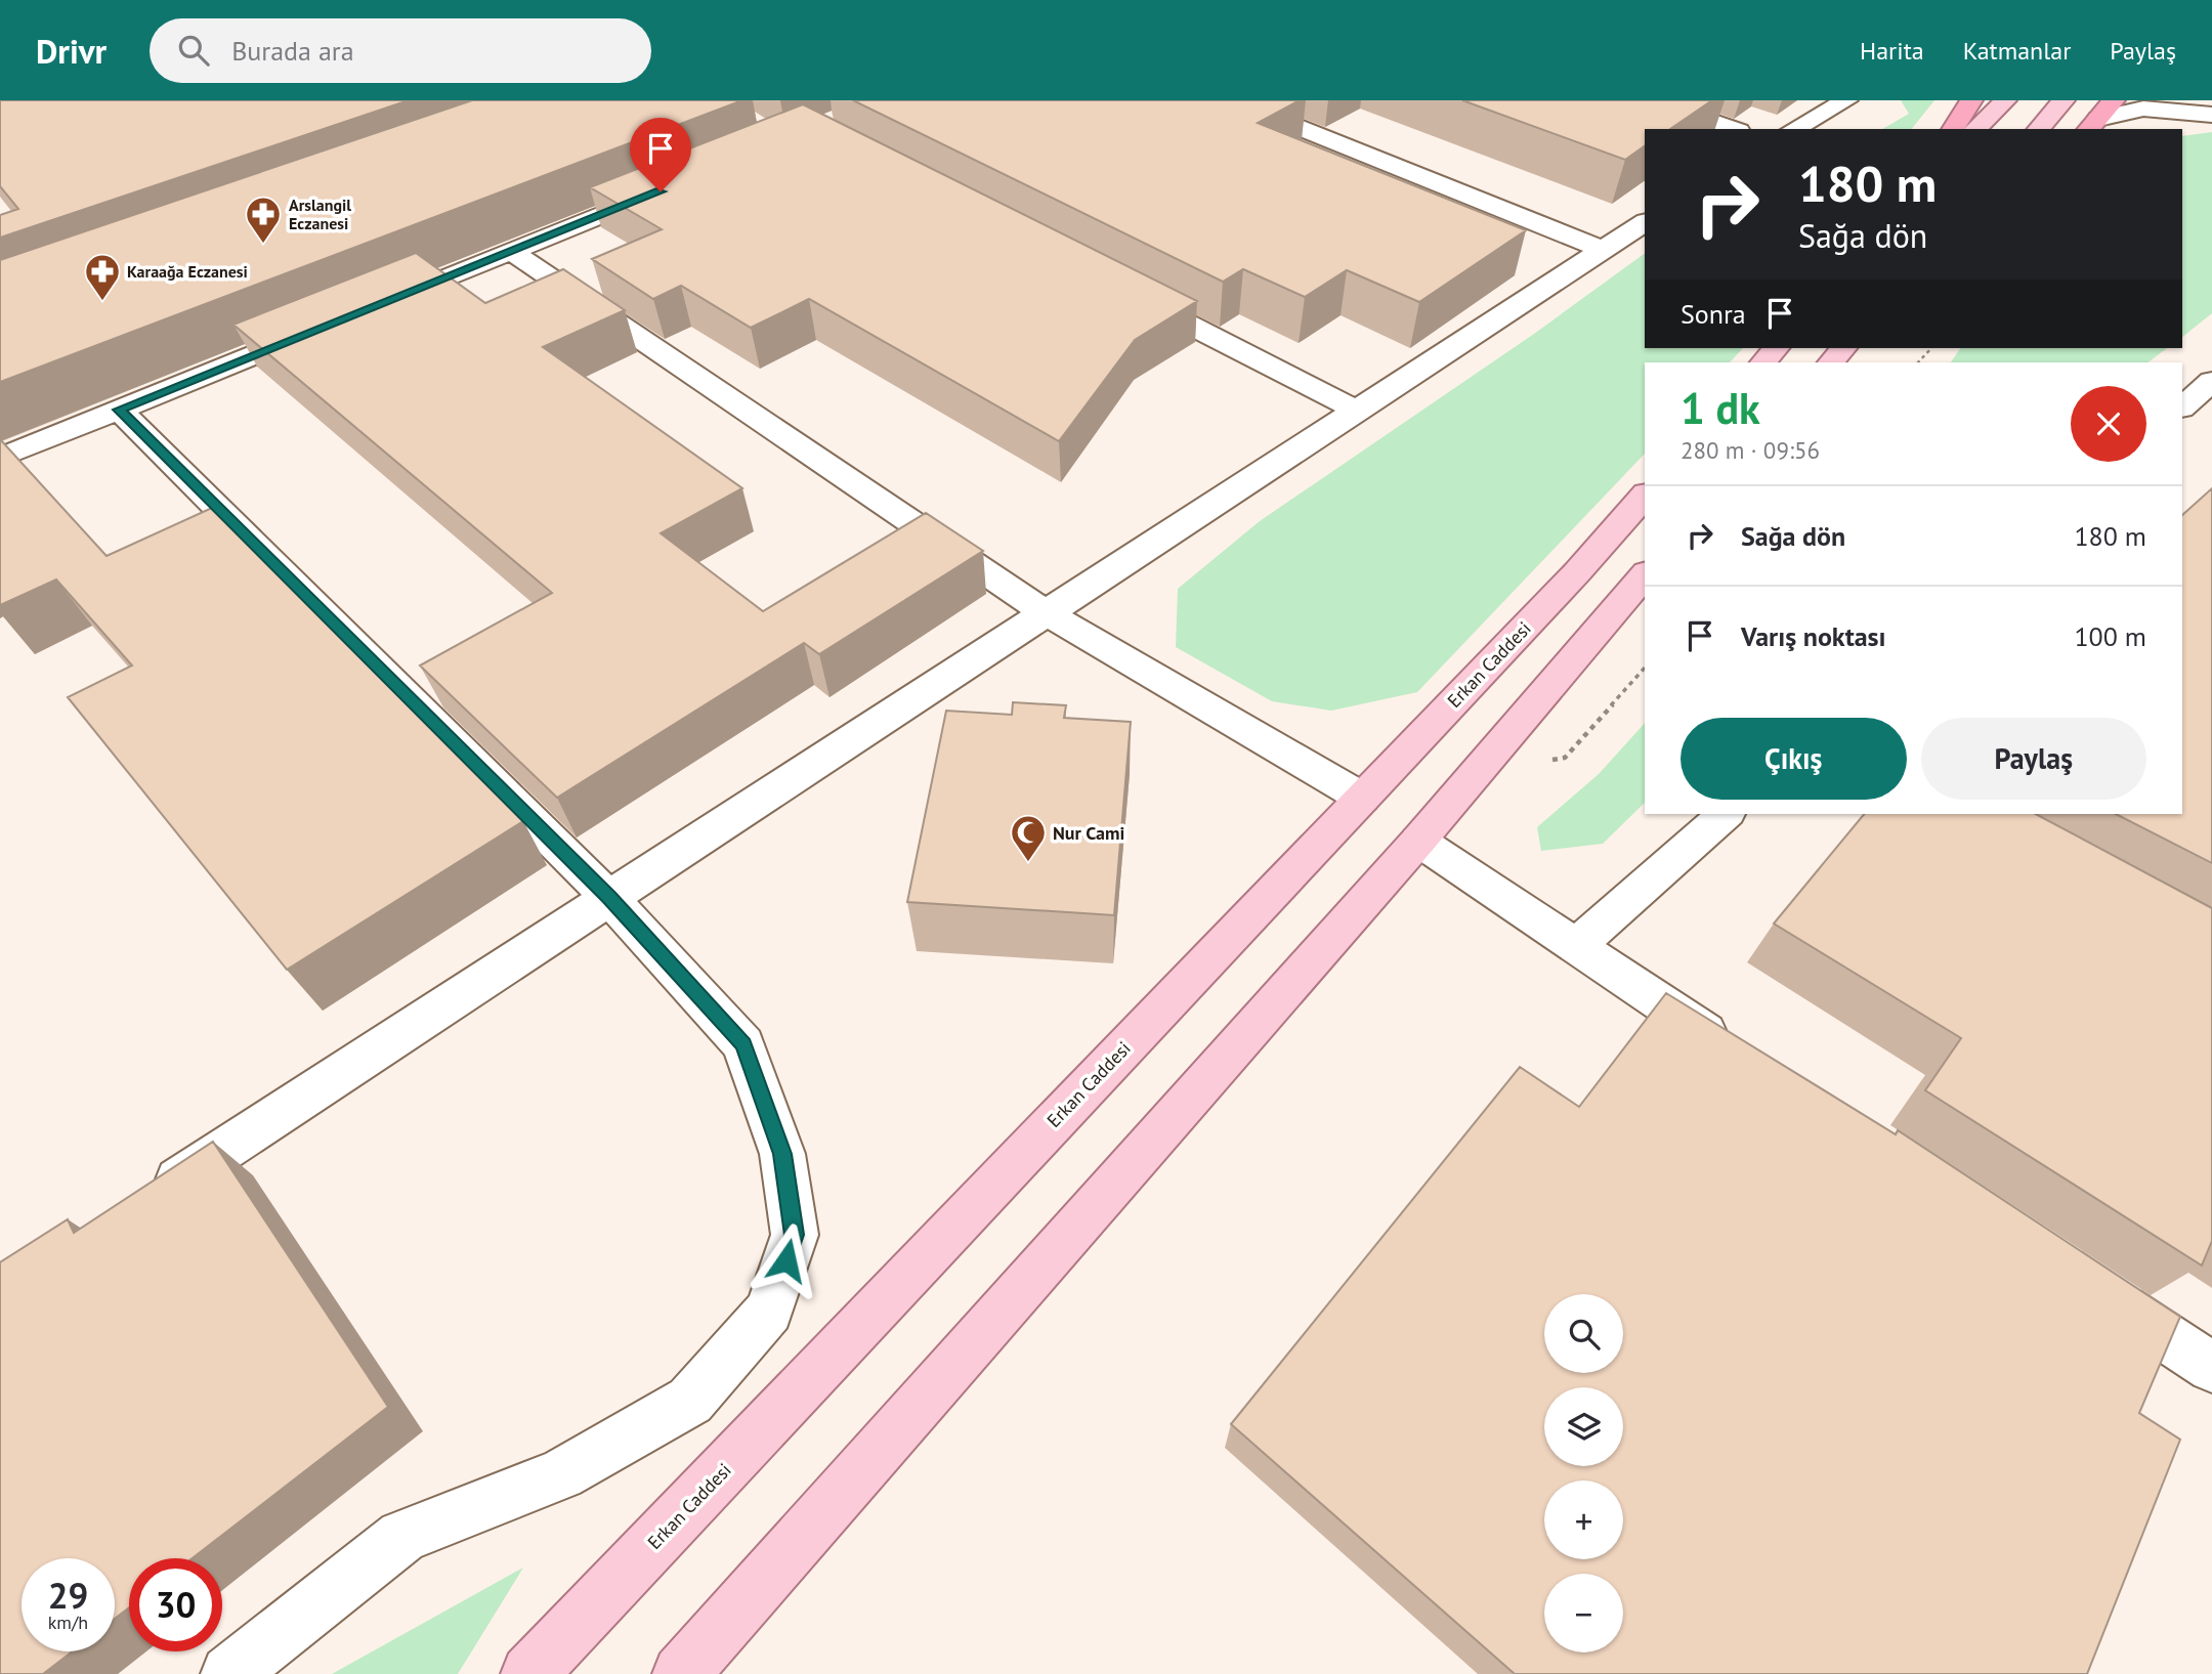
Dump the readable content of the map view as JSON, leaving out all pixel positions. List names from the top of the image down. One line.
{"streets":{"main road":["Erkan Caddesi"]},"places":{"pharmacy":["Arslangil Eczanesi","Karaağa Eczanesi"],"mosque":["Nur Cami"]},"page":{"header":"Drivr","search":"Burada ara","nav":["Harita","Katmanlar","Paylaş"],"turn":["180 m","Sağa dön"],"then":"Sonra","heading":["1 dk","280 m · 09:56"],"list":[{"name":"Sağa dön","value":"180 m"},{"name":"Varış noktası","value":"100 m"}],"buttons":["Çıkış","Paylaş"],"map_buttons":["+","−"],"speed":"29 km/h","limit":"30"}}
